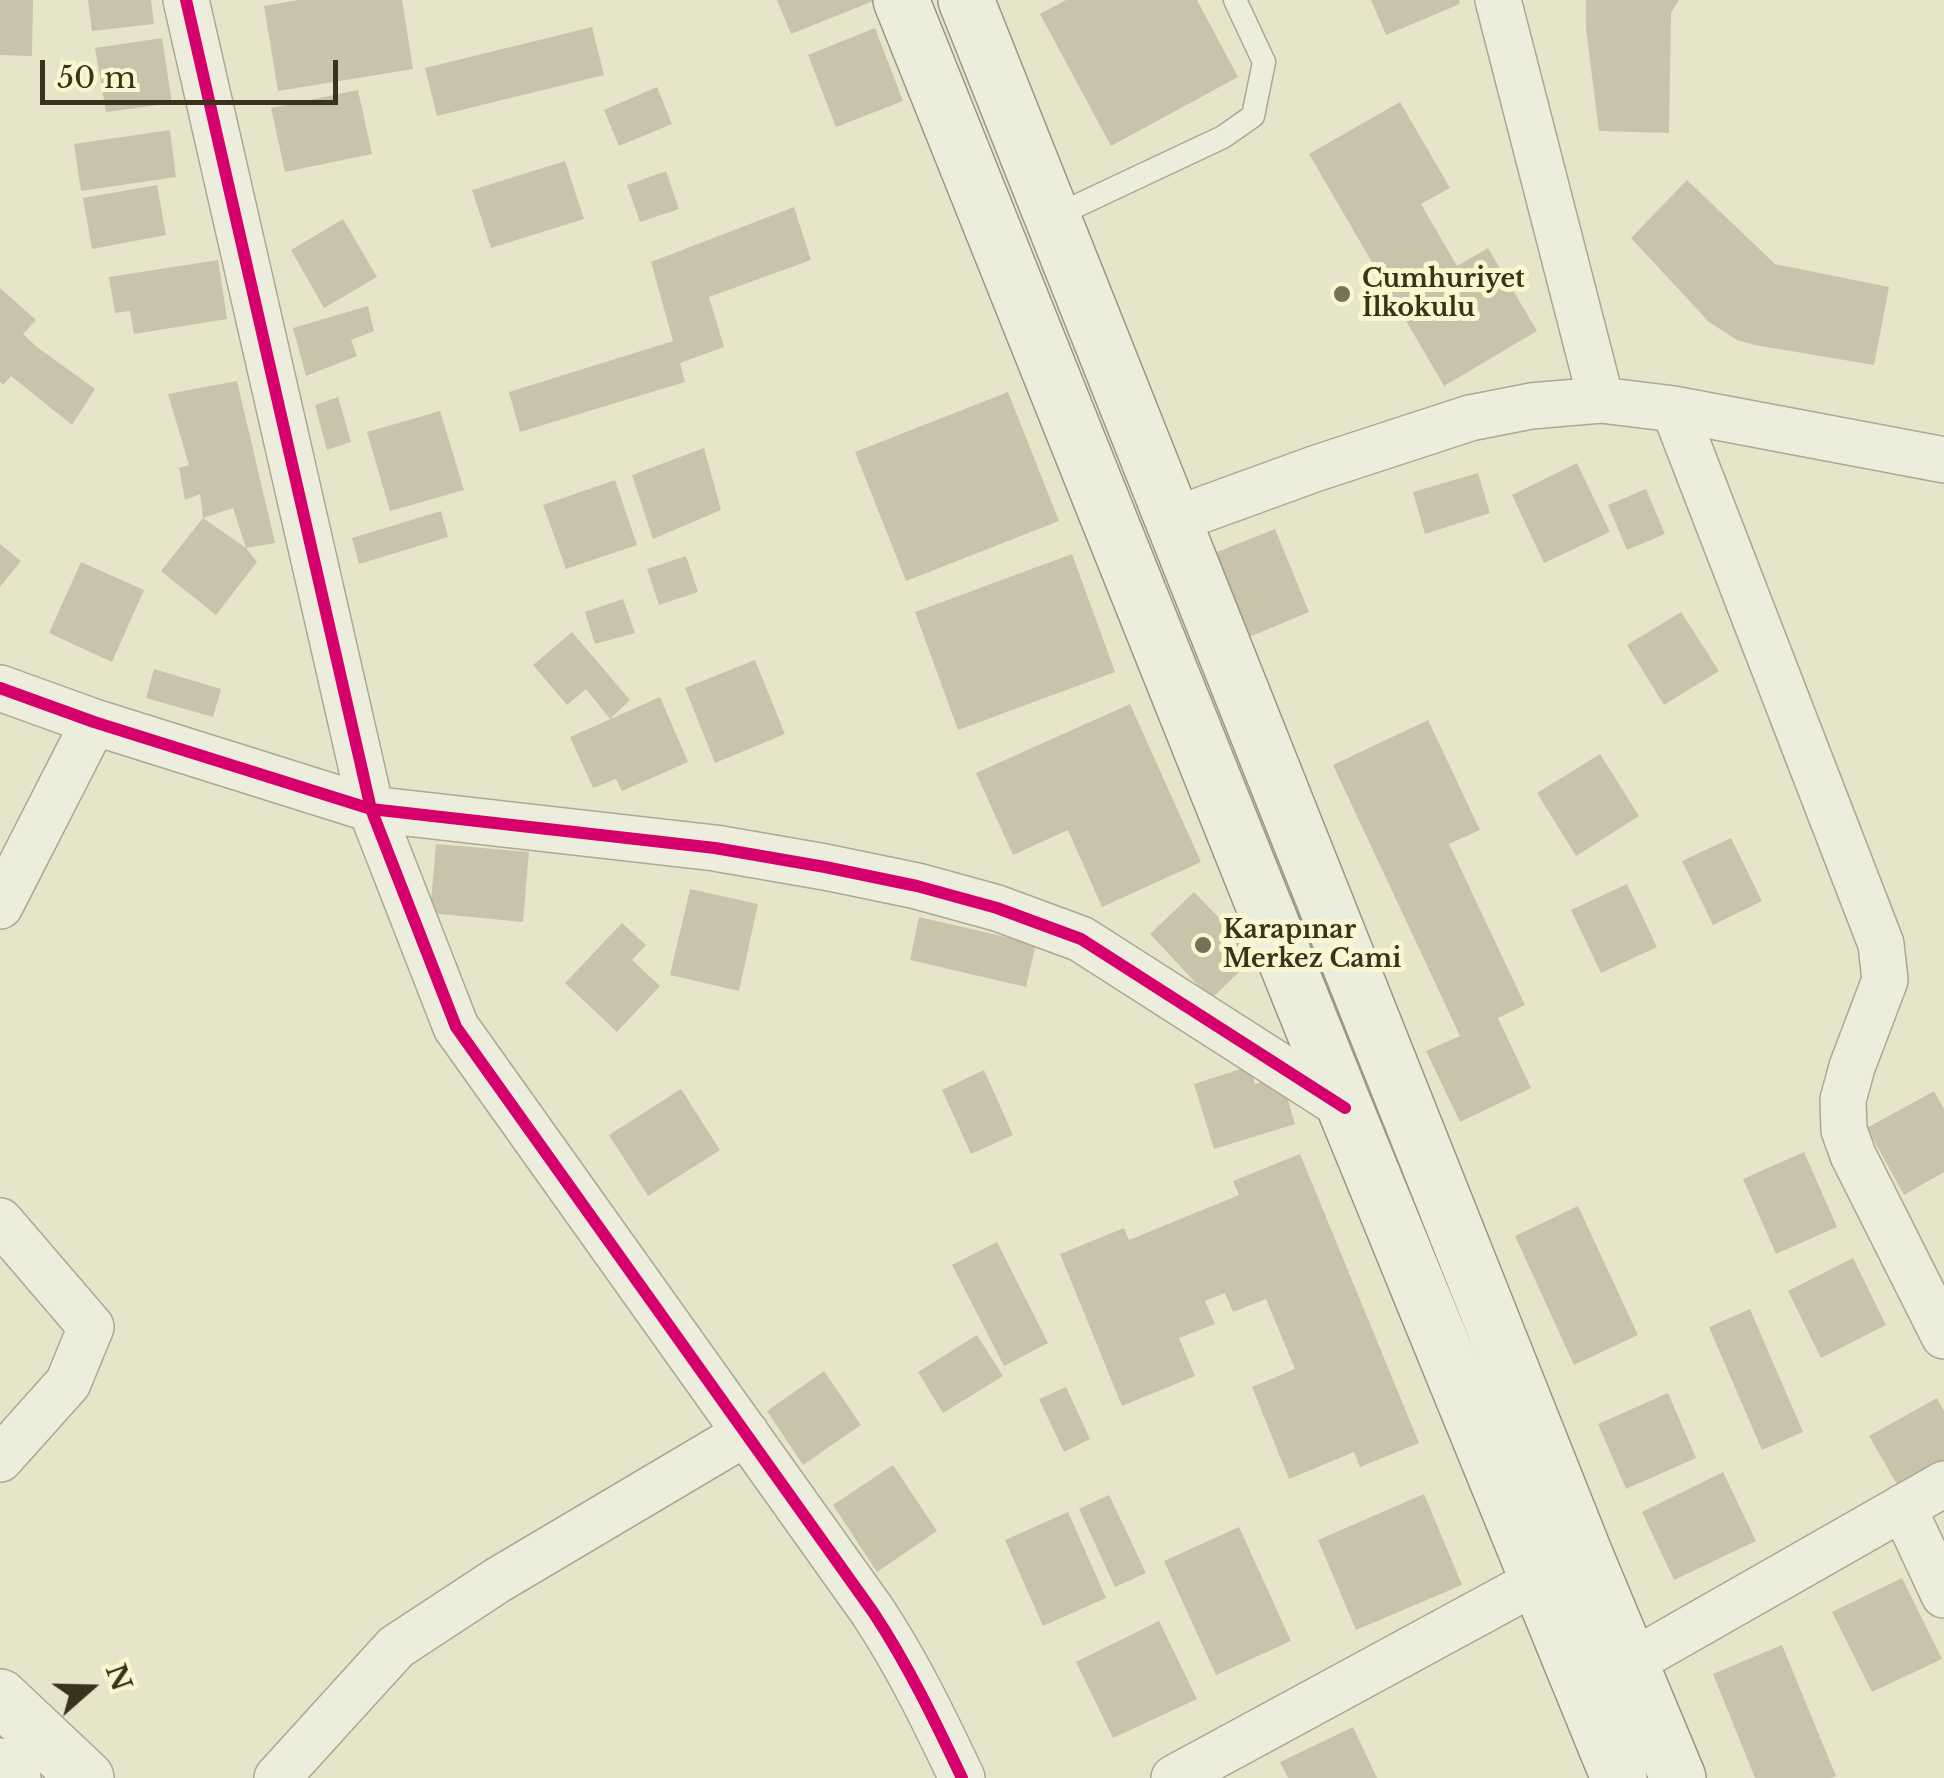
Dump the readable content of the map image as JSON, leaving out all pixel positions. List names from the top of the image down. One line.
{"places":["Cumhuriyet İlkokulu","Karapınar Merkez Cami"],"scale_bar":"50 m","north":"right"}
